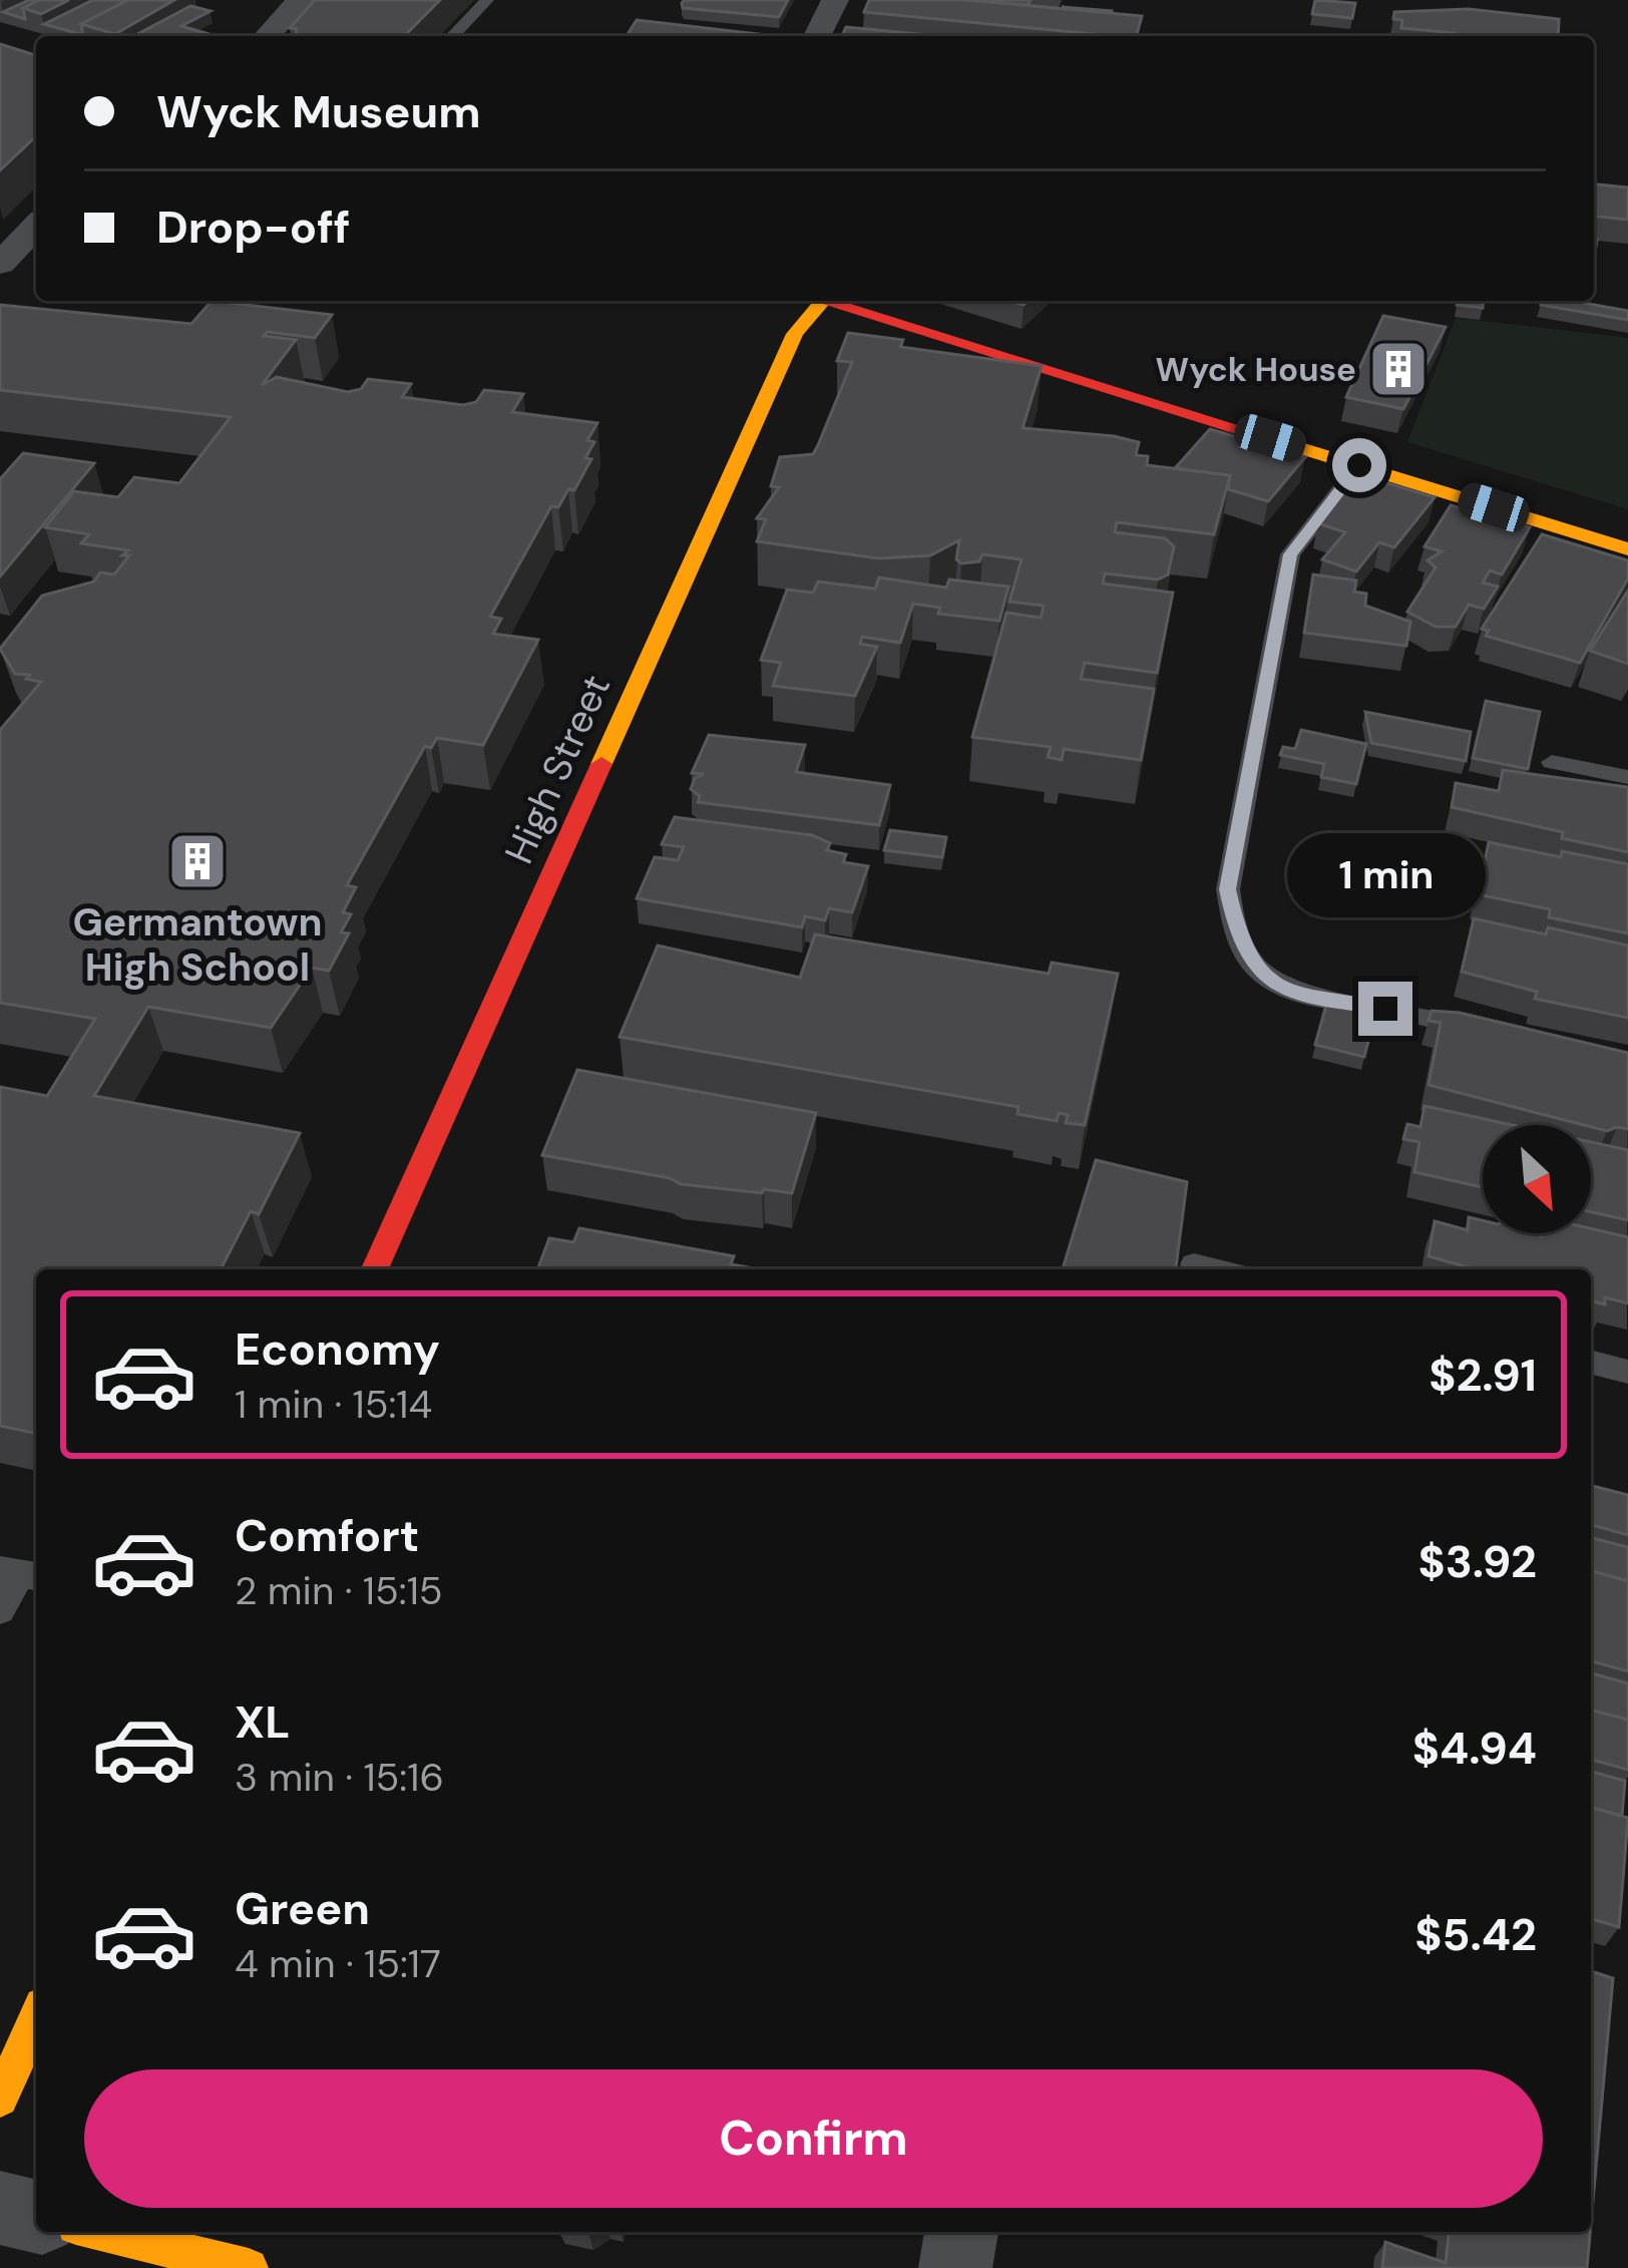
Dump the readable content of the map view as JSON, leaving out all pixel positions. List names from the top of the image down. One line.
{"streets":{"street":["High Street"]},"places":{"building":["Wyck House","Germantown High School"]},"north":"bottom right","page":{"banner":["Wyck Museum","Drop-off"],"bubble":"1 min","list":[{"name":"Economy","note":"1 min · 15:14","value":"$2.91"},{"name":"Comfort","note":"2 min · 15:15","value":"$3.92"},{"name":"XL","note":"3 min · 15:16","value":"$4.94"},{"name":"Green","note":"4 min · 15:17","value":"$5.42"}],"buttons":"Confirm"}}
